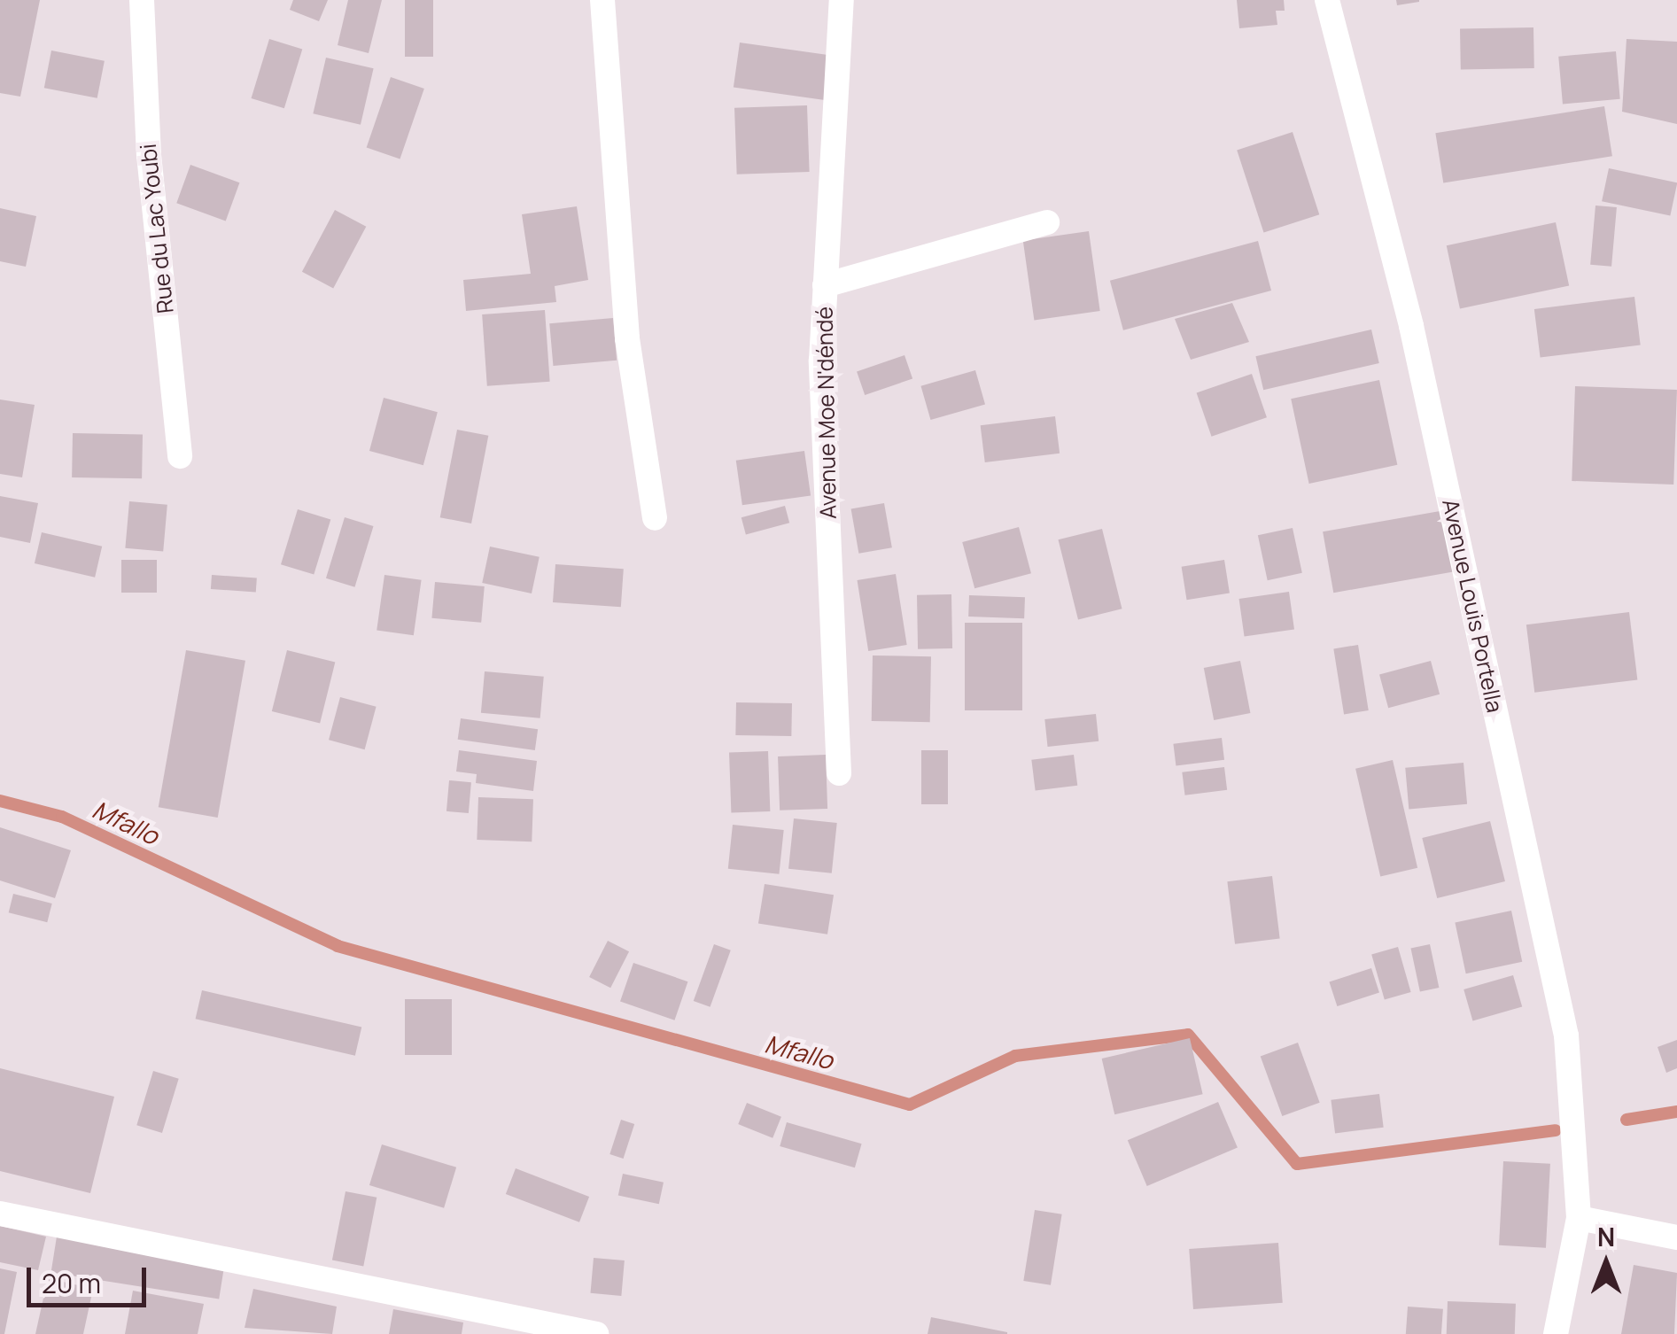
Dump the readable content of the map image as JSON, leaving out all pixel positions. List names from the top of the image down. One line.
{"streets":{"street":["Rue du Lac Youbi","Avenue Moe N'déndé","Avenue Louis Portella"]},"water":["Mfallo"],"scale_bar":"20 m","north":"top"}
